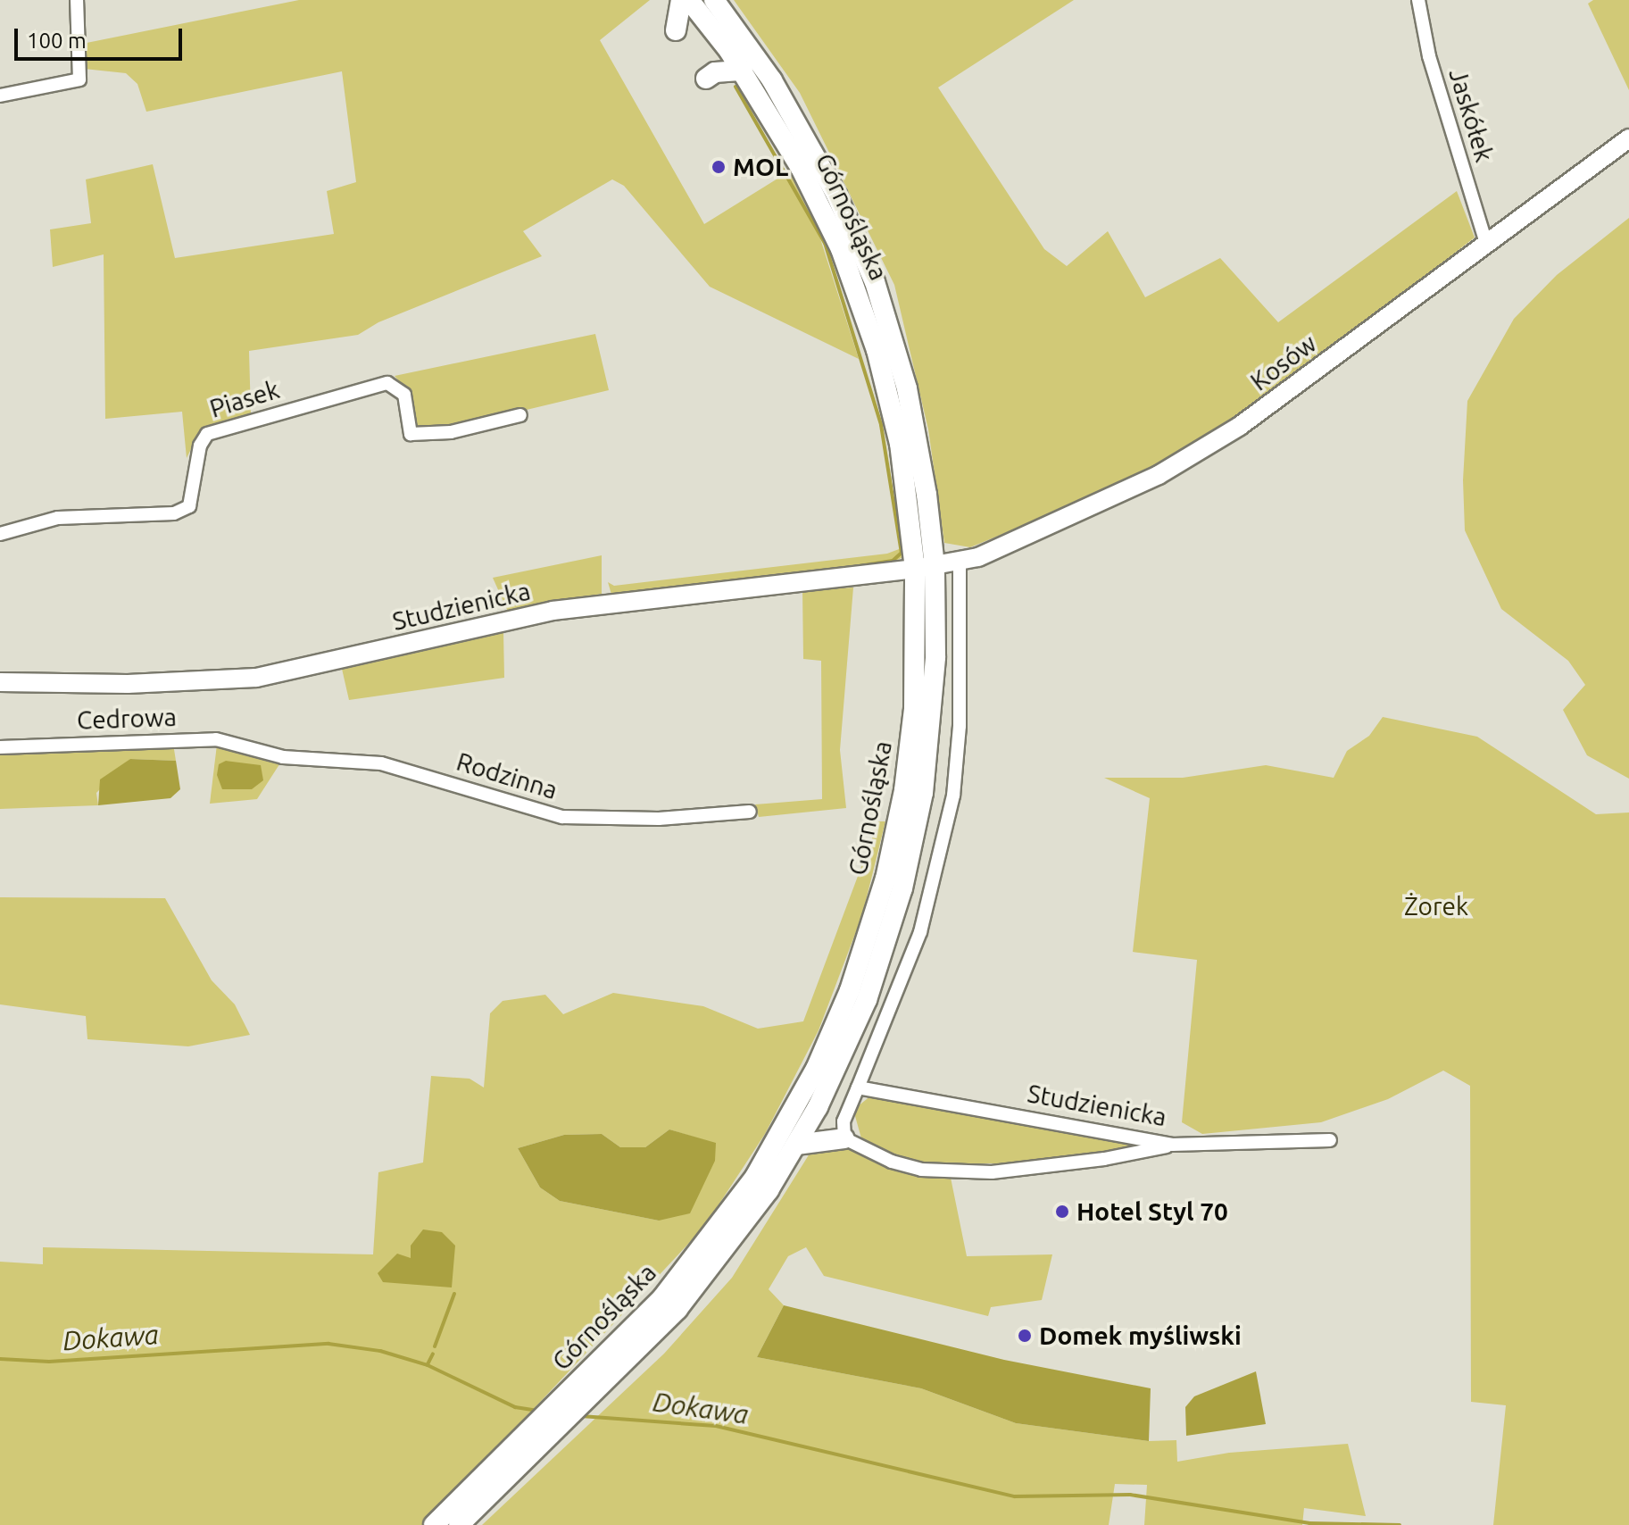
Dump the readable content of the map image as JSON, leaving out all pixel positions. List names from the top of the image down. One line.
{"streets":{"main road":["Górnośląska"],"street":["Jaskółek","Kosów","Piasek","Studzienicka","Cedrowa","Rodzinna"]},"crossings":[["Jaskółek","Kosów"],["Górnośląska","Kosów"],["Górnośląska","Studzienicka"],["Kosów","Studzienicka"],["Cedrowa","Rodzinna"]],"water":["Dokawa"],"parks":["Żorek"],"places":["MOL","Hotel Styl 70","Domek myśliwski"],"scale_bar":"100 m"}
